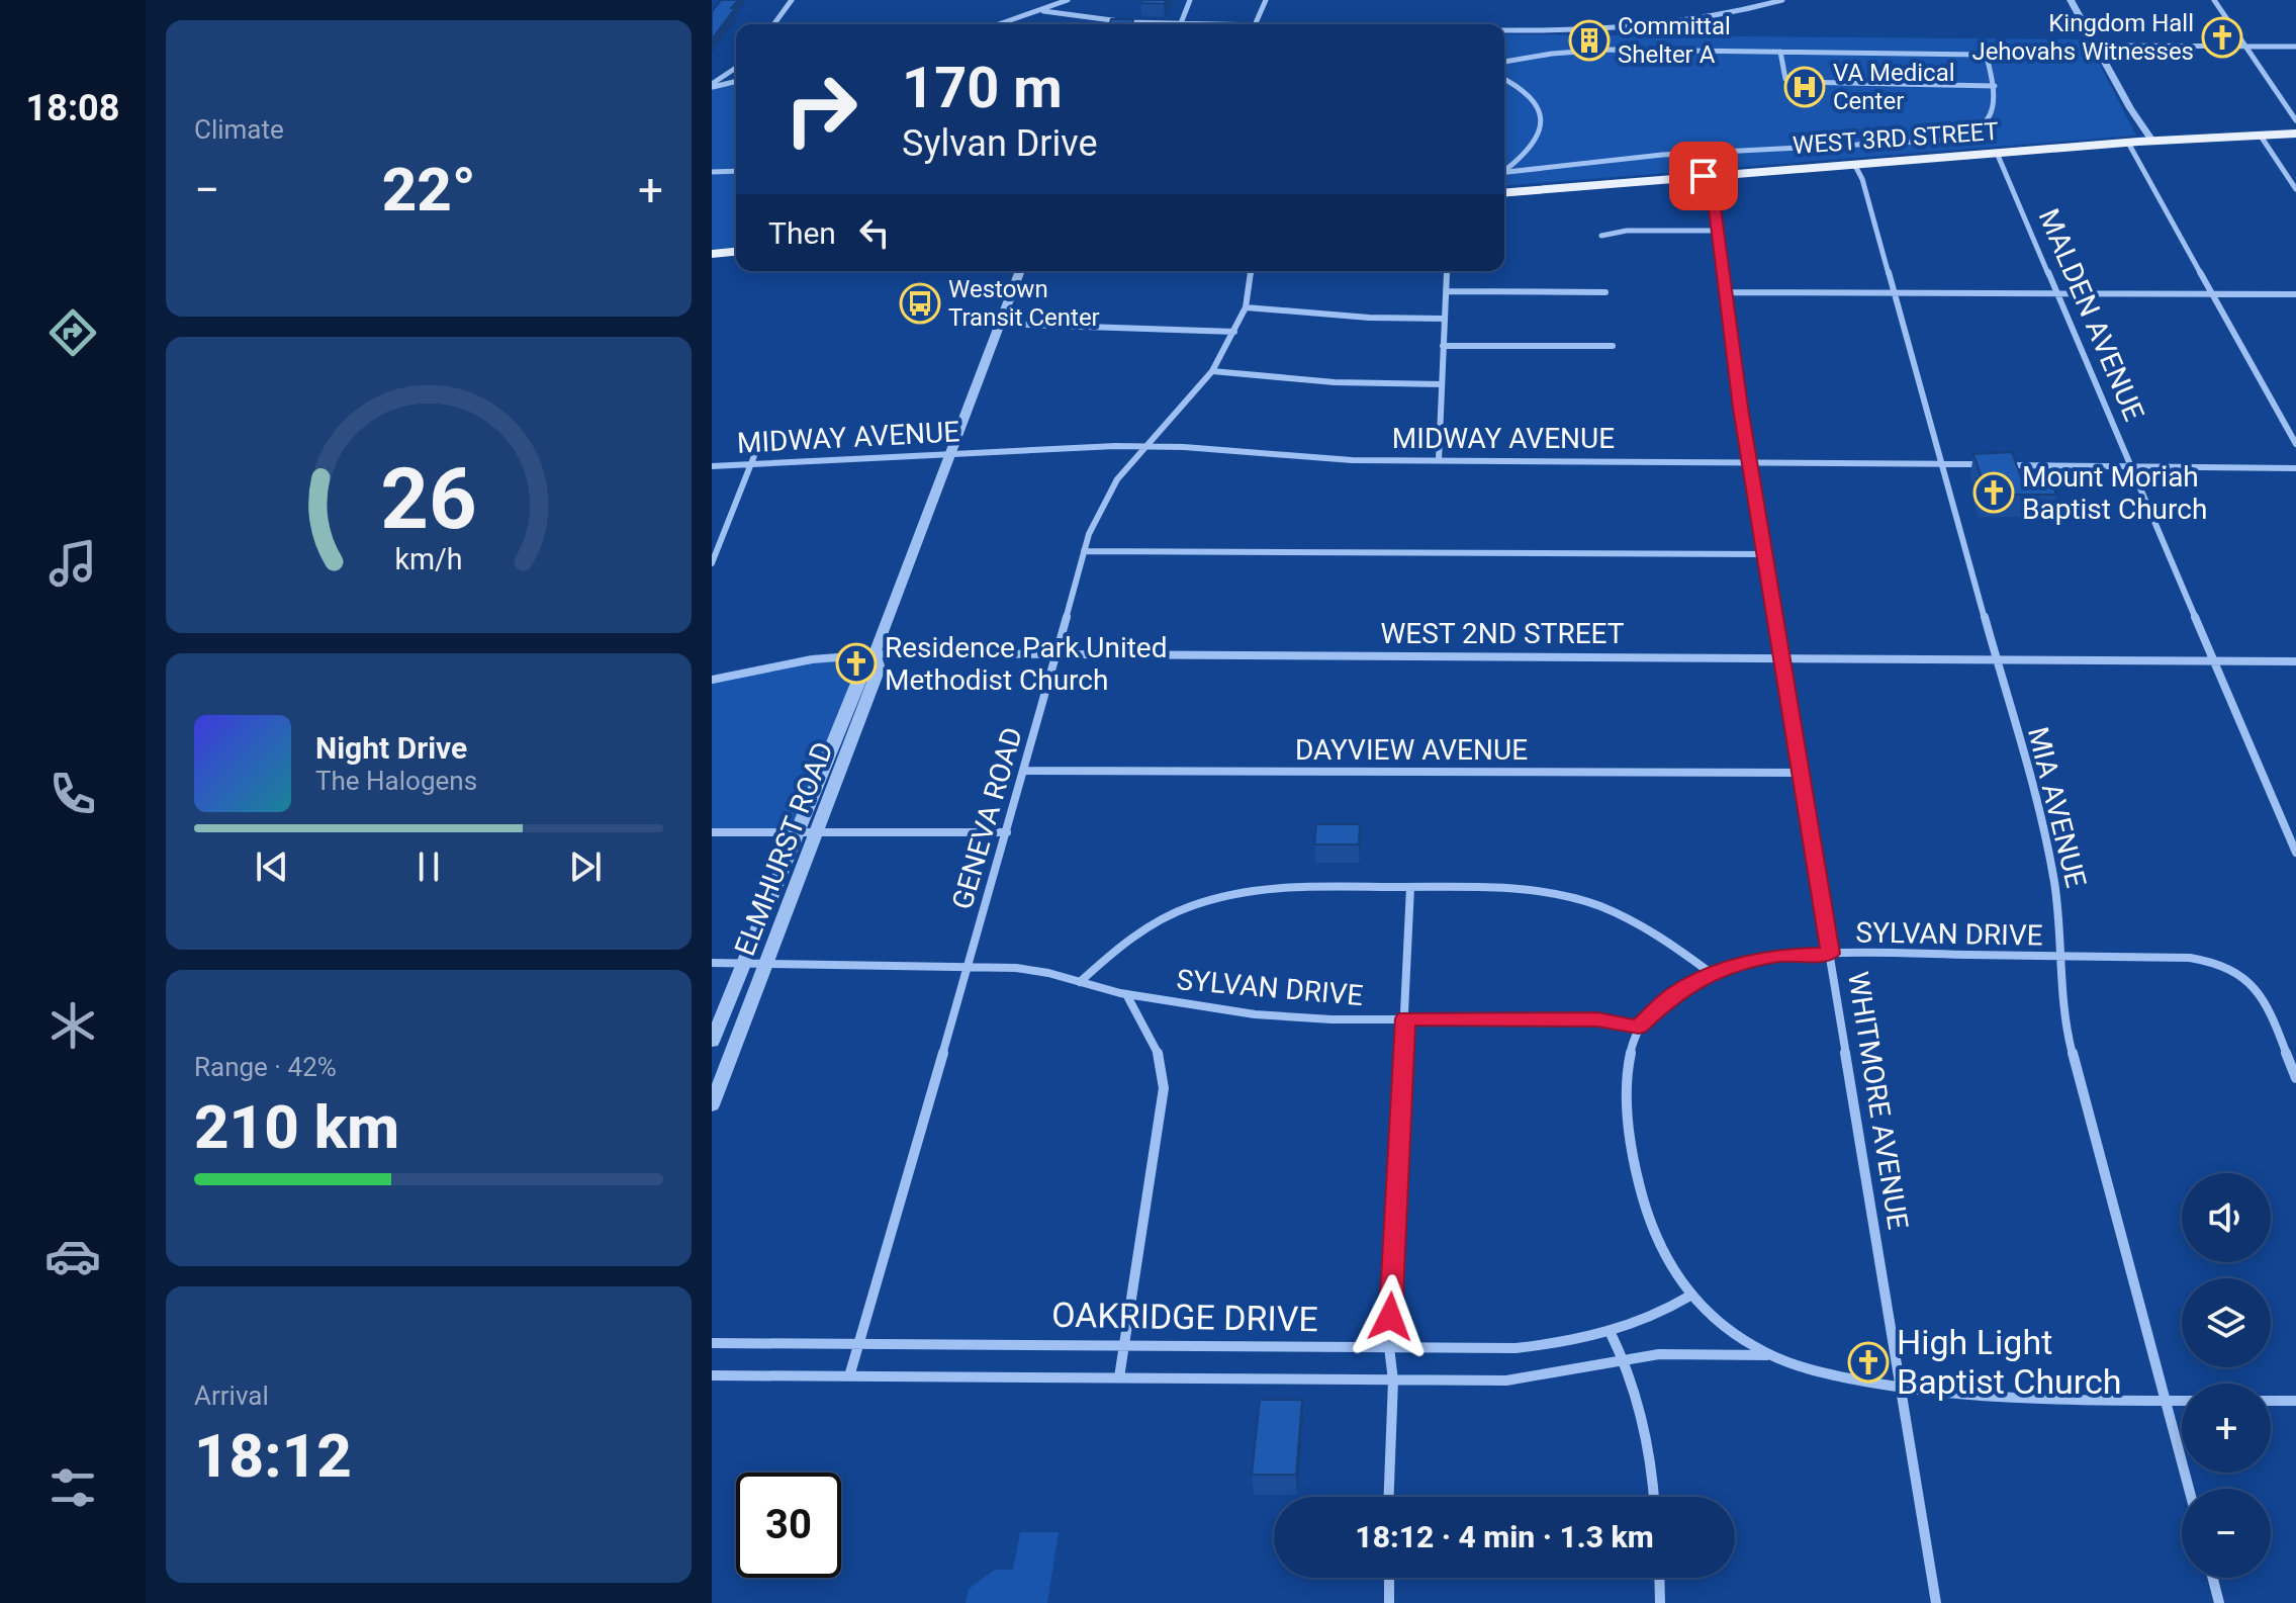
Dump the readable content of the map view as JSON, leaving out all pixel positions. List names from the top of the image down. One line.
{"streets":{"main road":["WEST 3RD STREET"],"street":["MALDEN AVENUE","MIDWAY AVENUE","WEST 2ND STREET","DAYVIEW AVENUE","MIA AVENUE","GENEVA ROAD","ELMHURST ROAD","SYLVAN DRIVE","WHITMORE AVENUE","OAKRIDGE DRIVE"]},"crossings":[["WEST 3RD STREET","MALDEN AVENUE"],["WEST 3RD STREET","MIA AVENUE"],["WEST 3RD STREET","WHITMORE AVENUE"],["MALDEN AVENUE","WEST 2ND STREET"],["MIDWAY AVENUE","MIA AVENUE"],["MIDWAY AVENUE","GENEVA ROAD"],["MIDWAY AVENUE","ELMHURST ROAD"],["MIDWAY AVENUE","WHITMORE AVENUE"],["WEST 2ND STREET","MIA AVENUE"],["WEST 2ND STREET","GENEVA ROAD"],["WEST 2ND STREET","ELMHURST ROAD"],["WEST 2ND STREET","WHITMORE AVENUE"],["DAYVIEW AVENUE","GENEVA ROAD"],["DAYVIEW AVENUE","WHITMORE AVENUE"],["MIA AVENUE","SYLVAN DRIVE"],["MIA AVENUE","OAKRIDGE DRIVE"],["GENEVA ROAD","SYLVAN DRIVE"],["GENEVA ROAD","OAKRIDGE DRIVE"],["ELMHURST ROAD","SYLVAN DRIVE"],["SYLVAN DRIVE","WHITMORE AVENUE"],["WHITMORE AVENUE","OAKRIDGE DRIVE"]],"places":{"church":["Kingdom Hall Jehovahs Witnesses","Mount Moriah Baptist Church","Residence Park United Methodist Church","High Light Baptist Church"],"building":["Committal Shelter A"],"hospital":["VA Medical Center"],"bus stop":["Westown Transit Center"]},"page":{"tabs":"18:08","tile":["Climate",["Range · 42%","210 km"],["Arrival","18:12"]],"turn":["170 m","Sylvan Drive"],"heat":["−","22°","+"],"then":"Then","song":["Night Drive","The Halogens"],"map_buttons":["+","−"],"limit":"30","trip":"18:12 · 4 min · 1.3 km","gauge":["26","km/h"]}}
